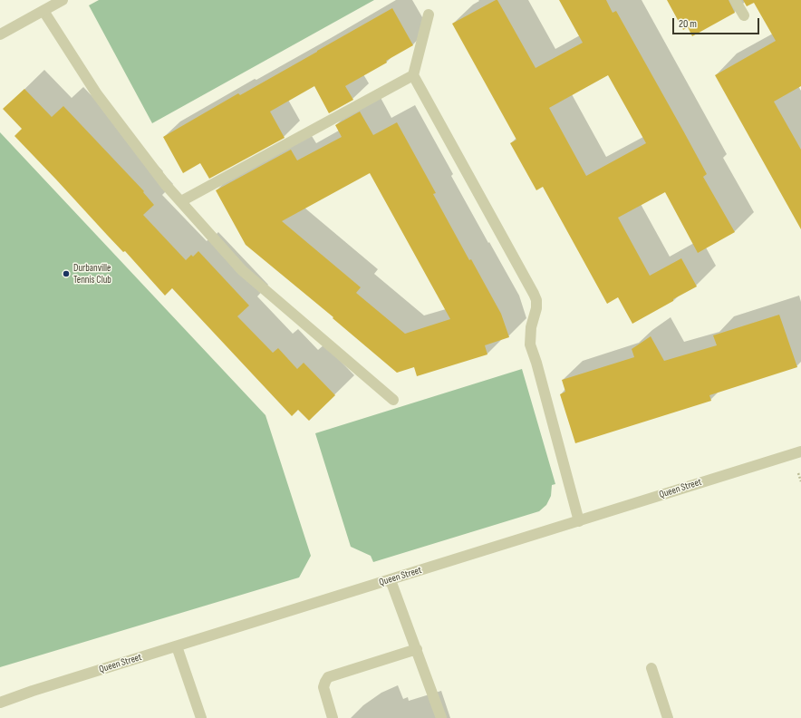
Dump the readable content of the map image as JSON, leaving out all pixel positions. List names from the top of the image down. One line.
{"streets":{"street":["Queen Street"]},"places":["Durbanville Tennis Club"],"scale_bar":"20 m"}
